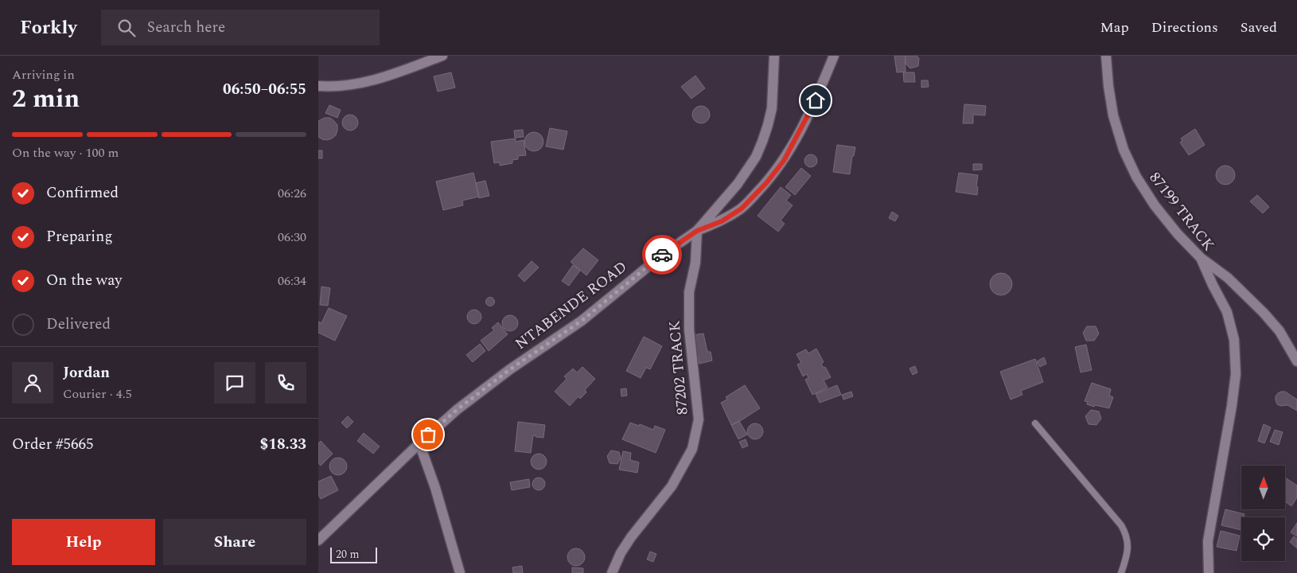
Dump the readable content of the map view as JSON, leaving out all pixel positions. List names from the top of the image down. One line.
{"streets":{"street":["87199 TRACK","NTABENDE ROAD","87202 TRACK"]},"crossings":[["NTABENDE ROAD","87202 TRACK"]],"scale_bar":"20 m","north":"top","page":{"header":"Forkly","search":"Search here","nav":["Map","Directions","Saved"],"heading":["2 min","Arriving in","06:50–06:55"],"panel":["Jordan","Courier · 4.5","Order #5665","$18.33"],"bar":"On the way · 100 m","list":[["Confirmed","06:26"],["Preparing","06:30"],["On the way","06:34"],"Delivered"],"buttons":["Help","Share"],"scale":"20 m"}}
